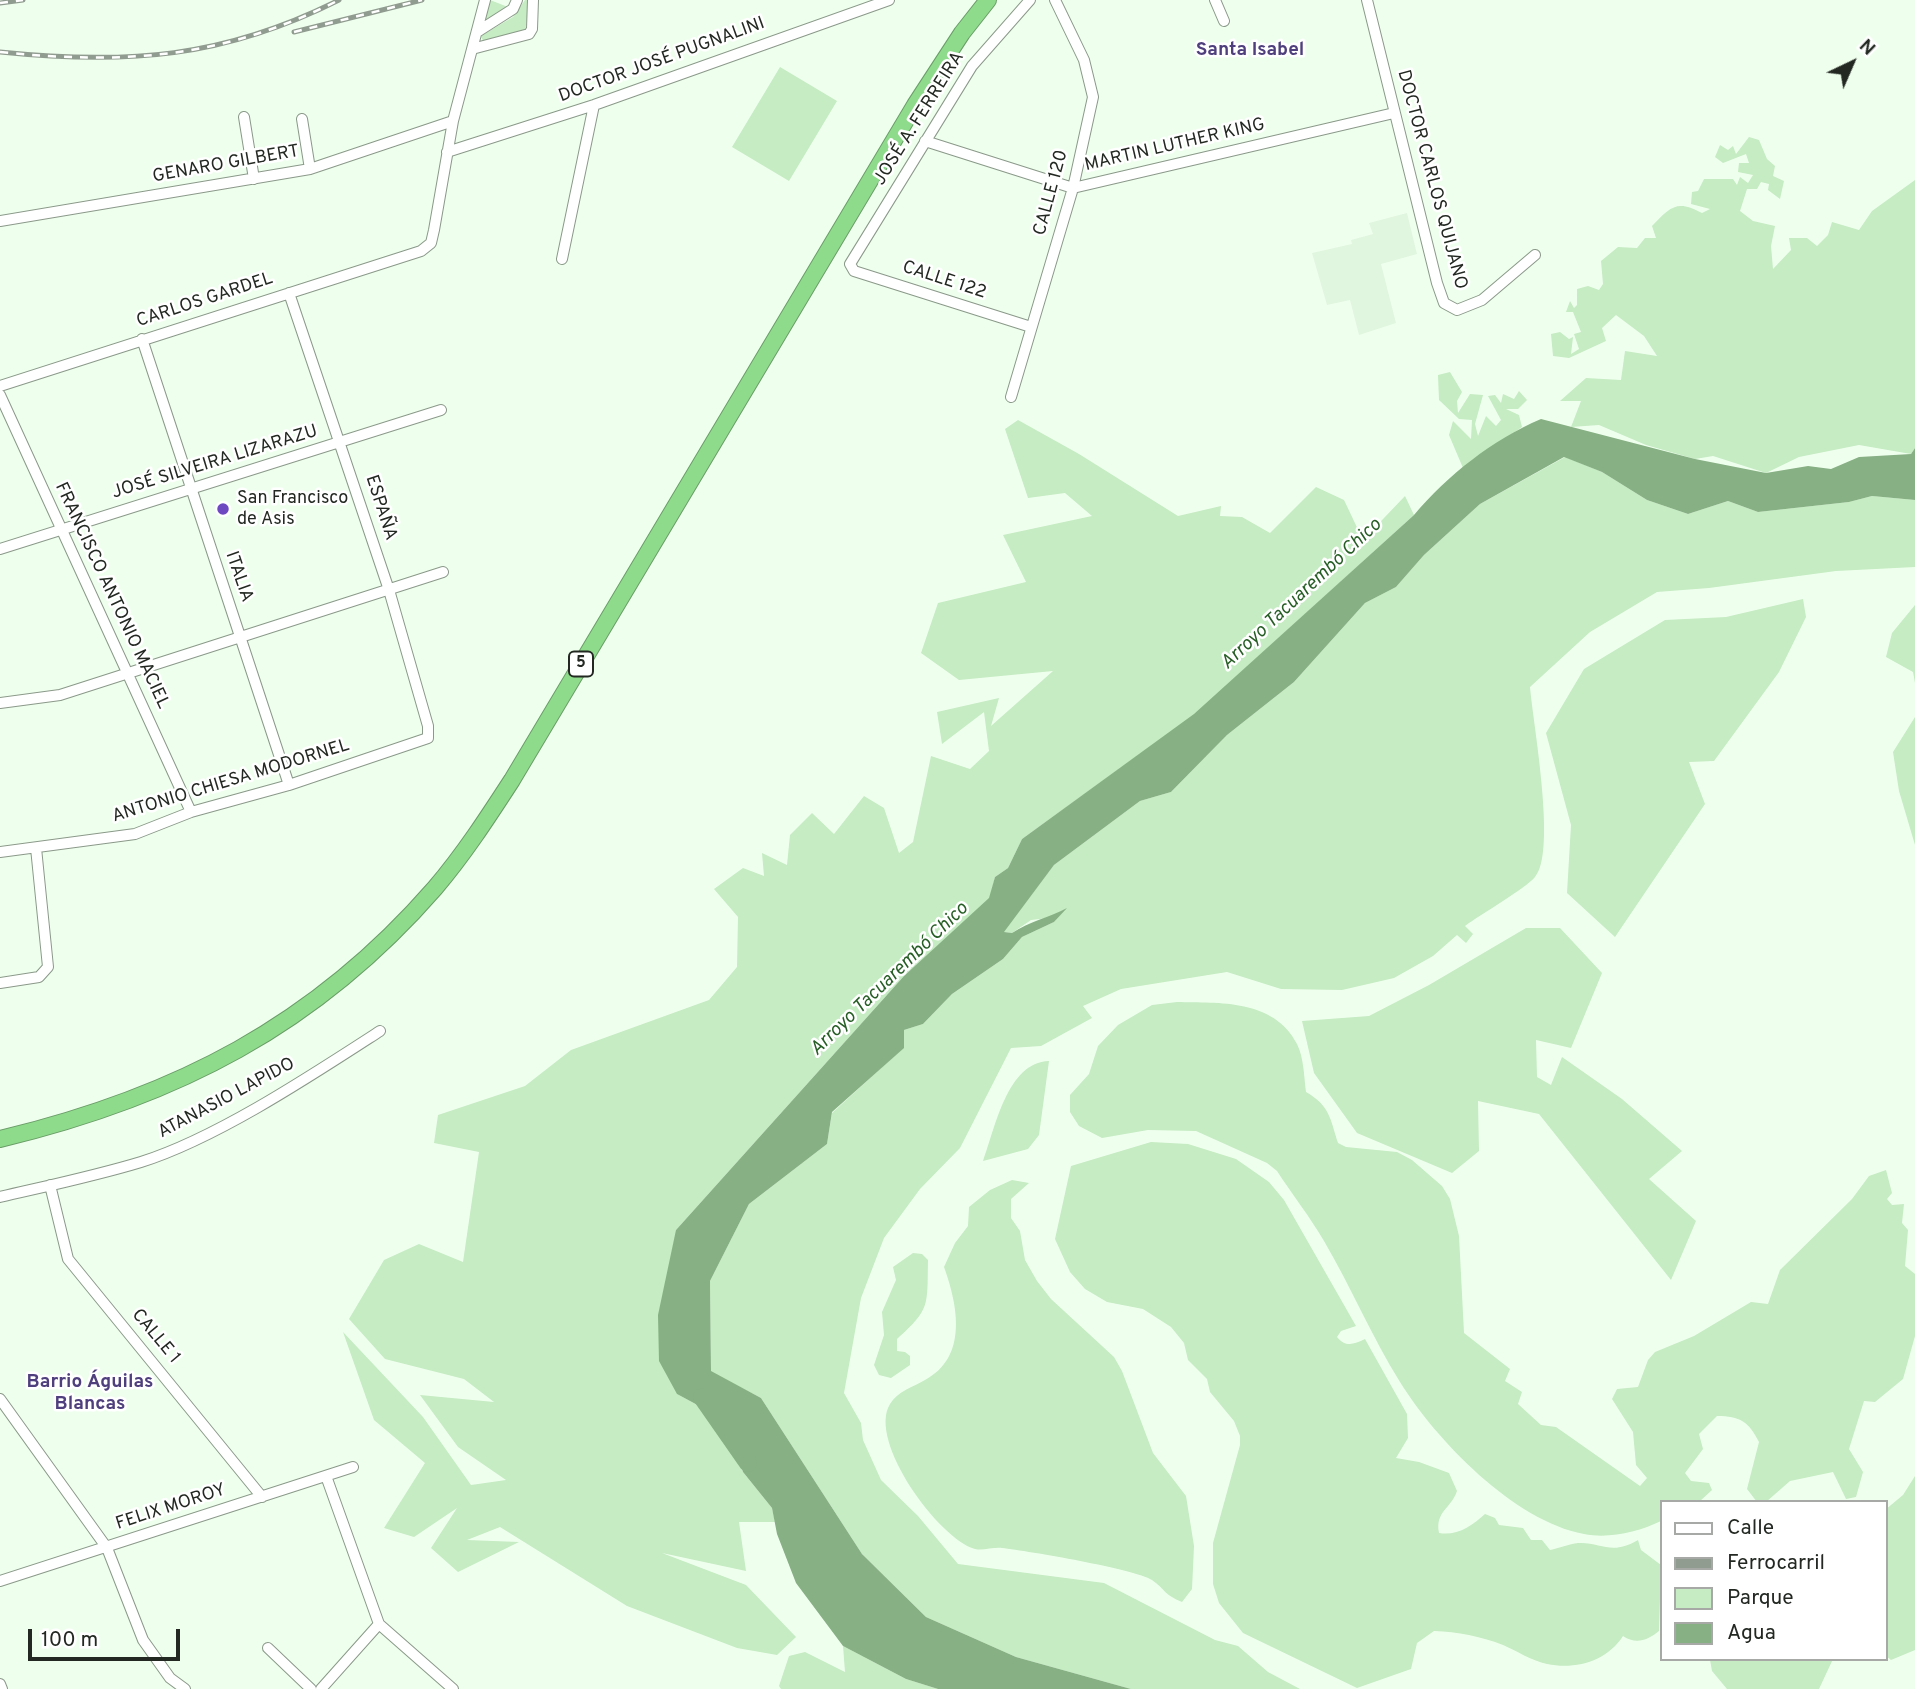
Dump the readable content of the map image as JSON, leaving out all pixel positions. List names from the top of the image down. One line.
{"streets":{"highway":["5"],"street":["DOCTOR JOSÉ PUGNALINI","JOSÉ A. FERREIRA","MARTIN LUTHER KING","GENARO GILBERT","DOCTOR CARLOS QUIJANO","CALLE 120","CALLE 122","CARLOS GARDEL","JOSÉ SILVEIRA LIZARAZU","ESPAÑA","ITALIA","FRANCISCO ANTONIO MACIEL","ANTONIO CHIESA MODORNEL","ATANASIO LAPIDO","CALLE 1","FELIX MOROY"]},"crossings":[["DOCTOR JOSÉ PUGNALINI","CARLOS GARDEL"],["JOSÉ A. FERREIRA","MARTIN LUTHER KING"],["JOSÉ A. FERREIRA","CALLE 122"],["MARTIN LUTHER KING","DOCTOR CARLOS QUIJANO"],["MARTIN LUTHER KING","CALLE 120"],["CALLE 120","CALLE 122"],["CARLOS GARDEL","ESPAÑA"],["CARLOS GARDEL","ITALIA"],["JOSÉ SILVEIRA LIZARAZU","ESPAÑA"],["JOSÉ SILVEIRA LIZARAZU","ITALIA"],["JOSÉ SILVEIRA LIZARAZU","FRANCISCO ANTONIO MACIEL"],["ESPAÑA","ANTONIO CHIESA MODORNEL"],["ITALIA","ANTONIO CHIESA MODORNEL"],["FRANCISCO ANTONIO MACIEL","ANTONIO CHIESA MODORNEL"],["ATANASIO LAPIDO","CALLE 1"],["CALLE 1","FELIX MOROY"]],"districts":["Santa Isabel","Barrio Águilas Blancas"],"water":["Arroyo Tacuarembó Chico"],"places":["San Francisco de Asis"],"legend":["Calle","Ferrocarril","Parque","Agua"],"scale_bar":"100 m","north":"top right"}
